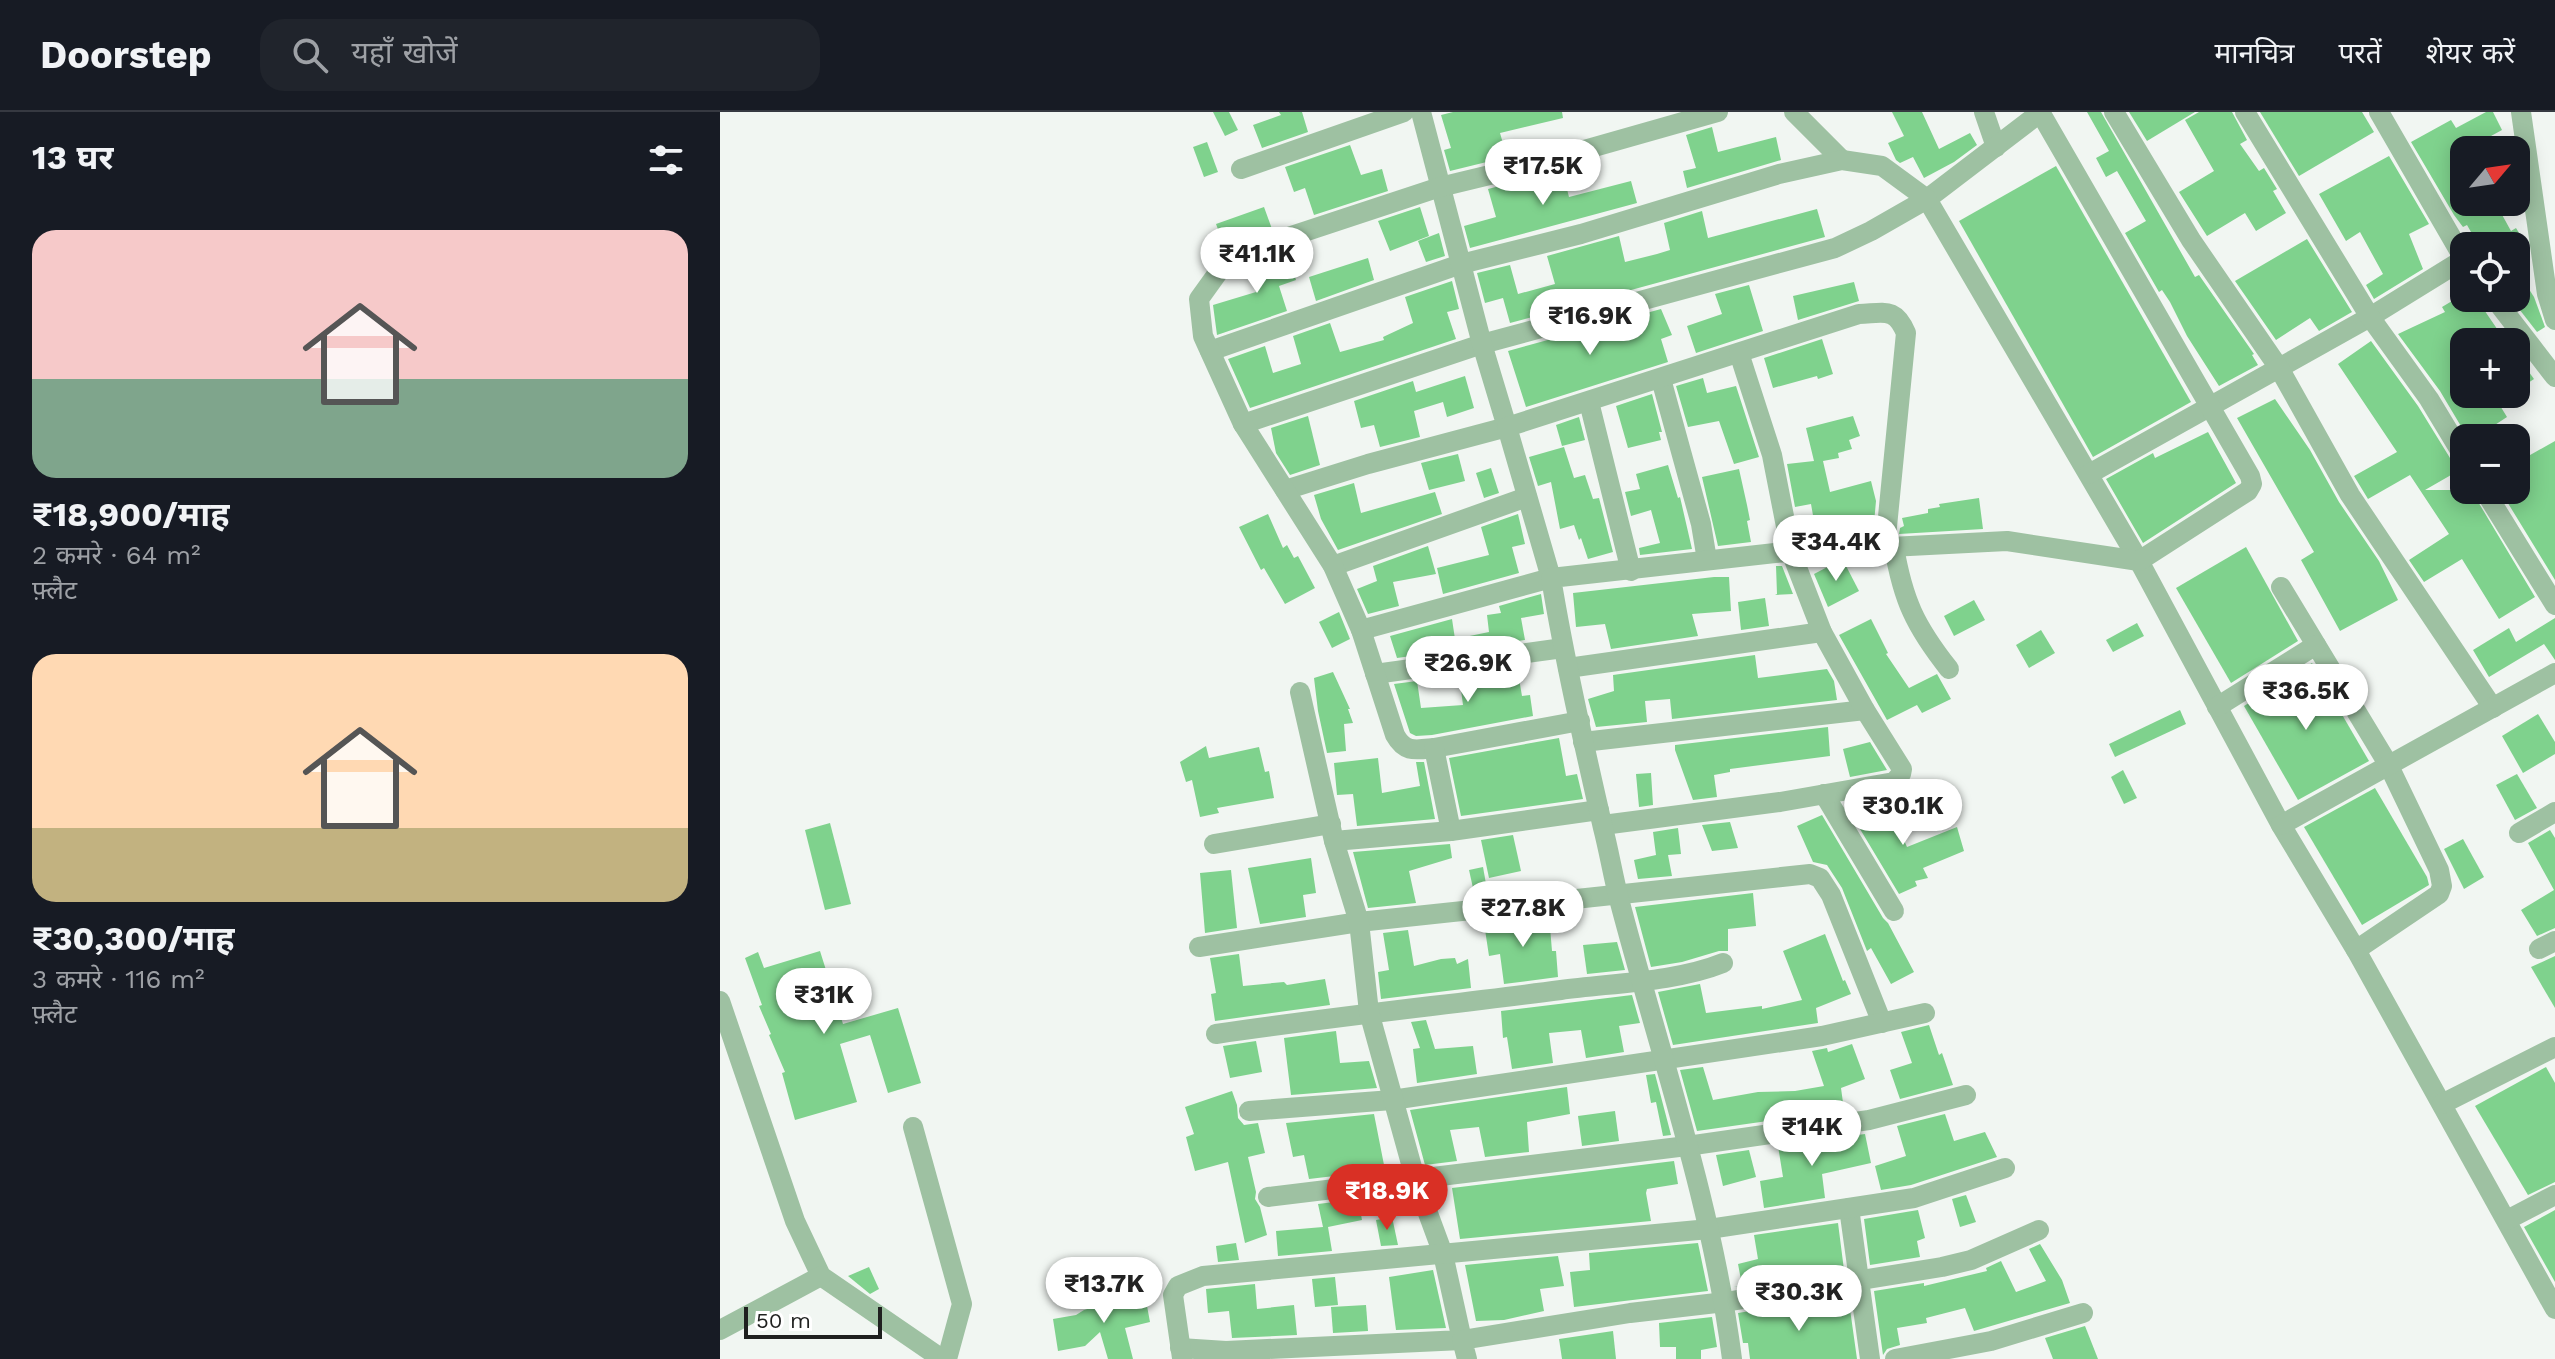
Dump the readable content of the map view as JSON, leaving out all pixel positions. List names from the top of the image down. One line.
{"scale_bar":"50 m","north":"top right","page":{"header":"Doorstep","search":"यहाँ खोजें","nav":["मानचित्र","परतें","शेयर करें"],"heading":"13 घर","map_buttons":["+","−"],"price":["₹17.5K","₹41.1K","₹16.9K","₹34.4K","₹26.9K","₹36.5K","₹30.1K","₹27.8K","₹31K","₹14K","₹18.9K","₹13.7K","₹30.3K"],"list":[{"name":"₹18,900/माह","note":"2 कमरे · 64 m² · फ़्लैट"},{"name":"₹30,300/माह","note":"3 कमरे · 116 m² · फ़्लैट"}],"scale":"50 m"}}
